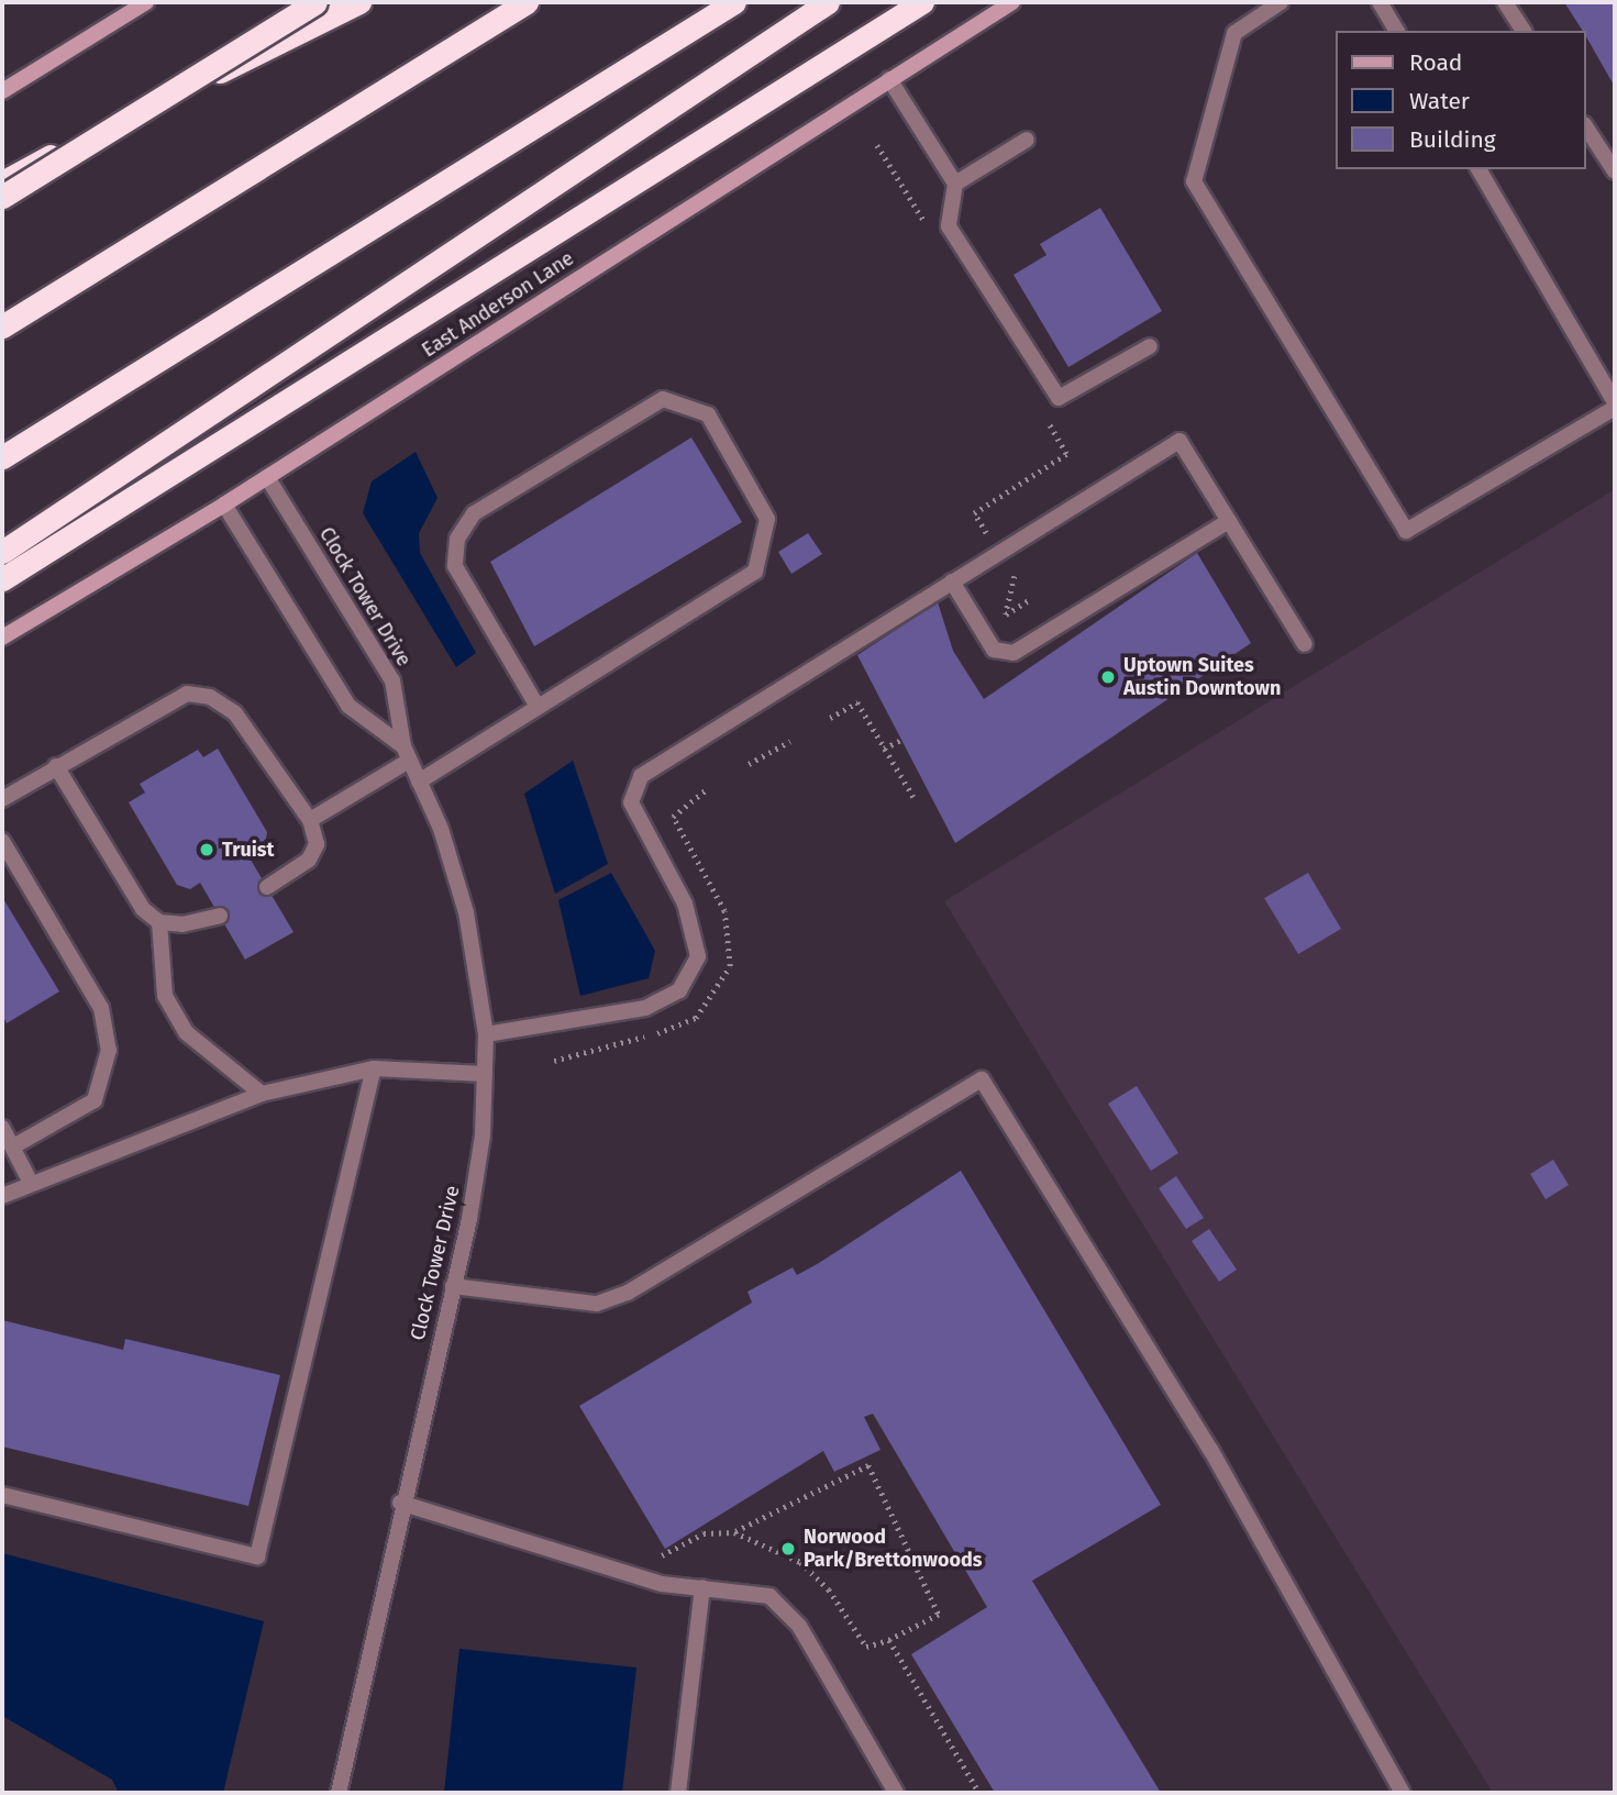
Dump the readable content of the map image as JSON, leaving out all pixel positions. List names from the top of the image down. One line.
{"streets":{"main road":["East Anderson Lane"],"street":["Clock Tower Drive"]},"crossings":[["East Anderson Lane","Clock Tower Drive"]],"places":["Uptown Suites Austin Downtown","Truist","Norwood Park/Brettonwoods"],"legend":["Road","Water","Building"]}
